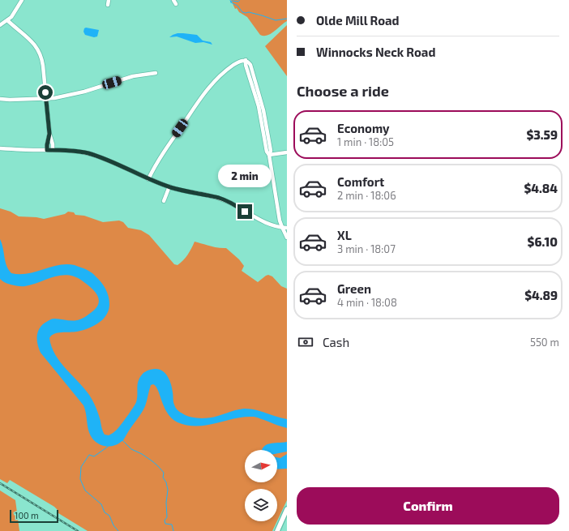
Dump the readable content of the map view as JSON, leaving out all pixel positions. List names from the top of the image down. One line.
{"scale_bar":"100 m","north":"right","page":{"banner":["Olde Mill Road","Winnocks Neck Road"],"heading":"Choose a ride","list":[{"name":"Economy","note":"1 min · 18:05","value":"$3.59"},{"name":"Comfort","note":"2 min · 18:06","value":"$4.84"},{"name":"XL","note":"3 min · 18:07","value":"$6.10"},{"name":"Green","note":"4 min · 18:08","value":"$4.89"}],"bubble":"2 min","pay":["Cash","550 m"],"buttons":"Confirm","scale":"100 m"}}
